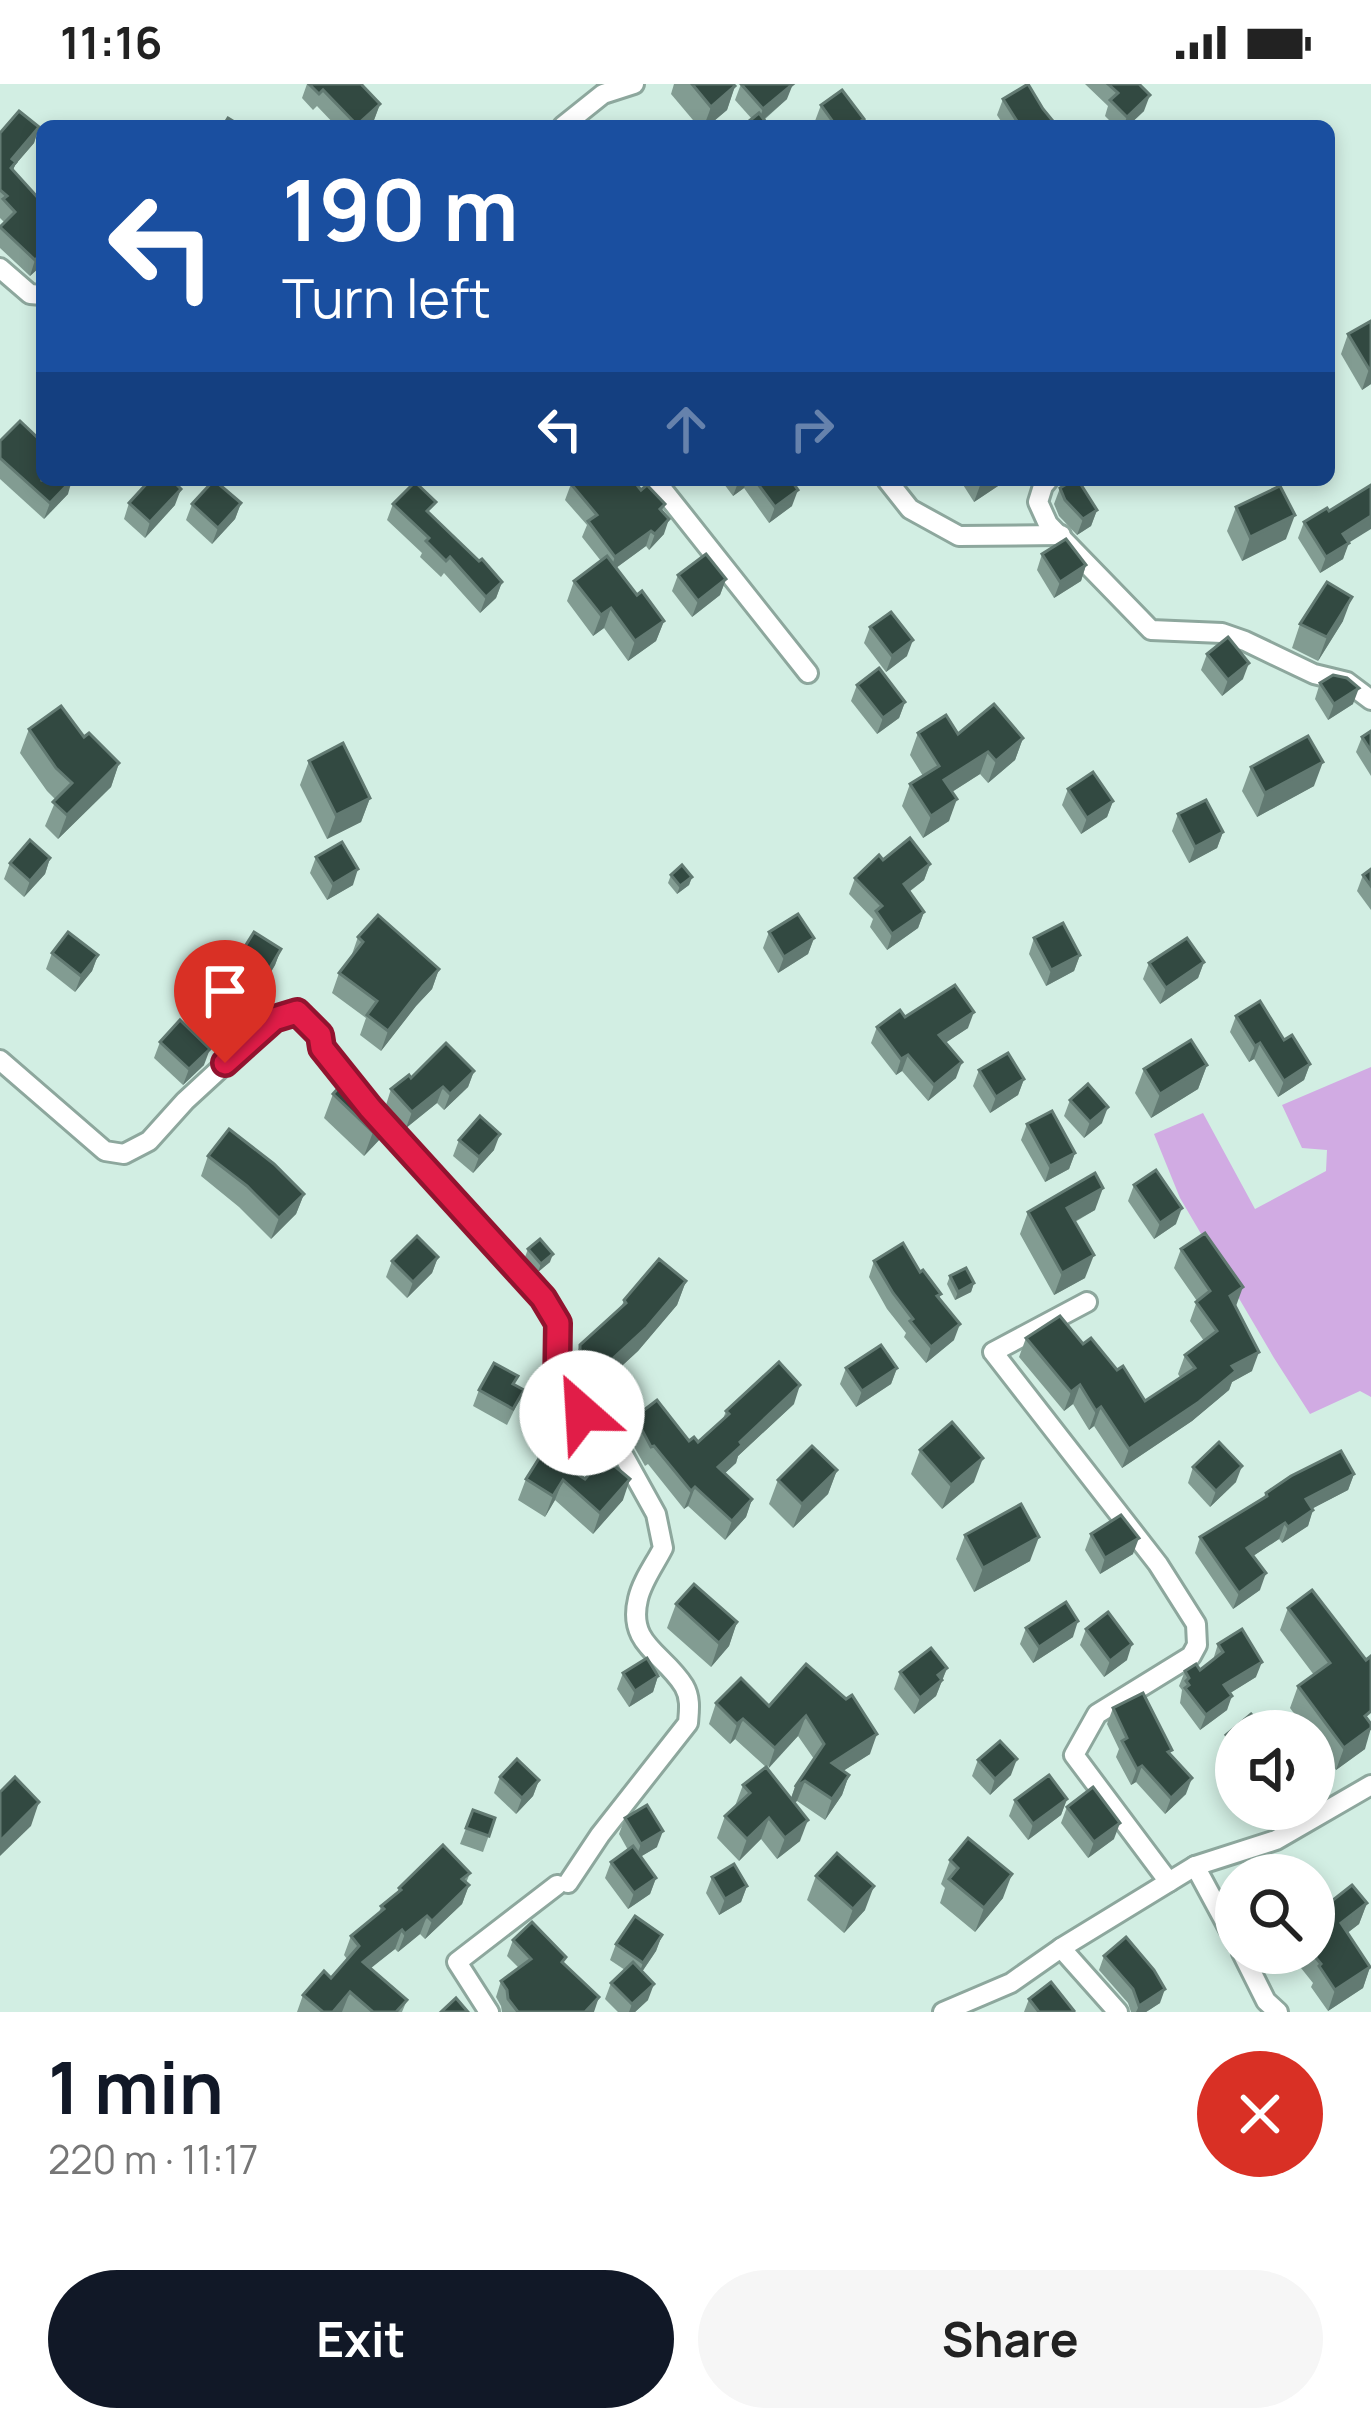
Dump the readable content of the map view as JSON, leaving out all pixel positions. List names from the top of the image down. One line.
{"page":{"status":"11:16","turn":["190 m","Turn left"],"heading":["1 min","220 m · 11:17"],"buttons":["Exit","Share"]}}
